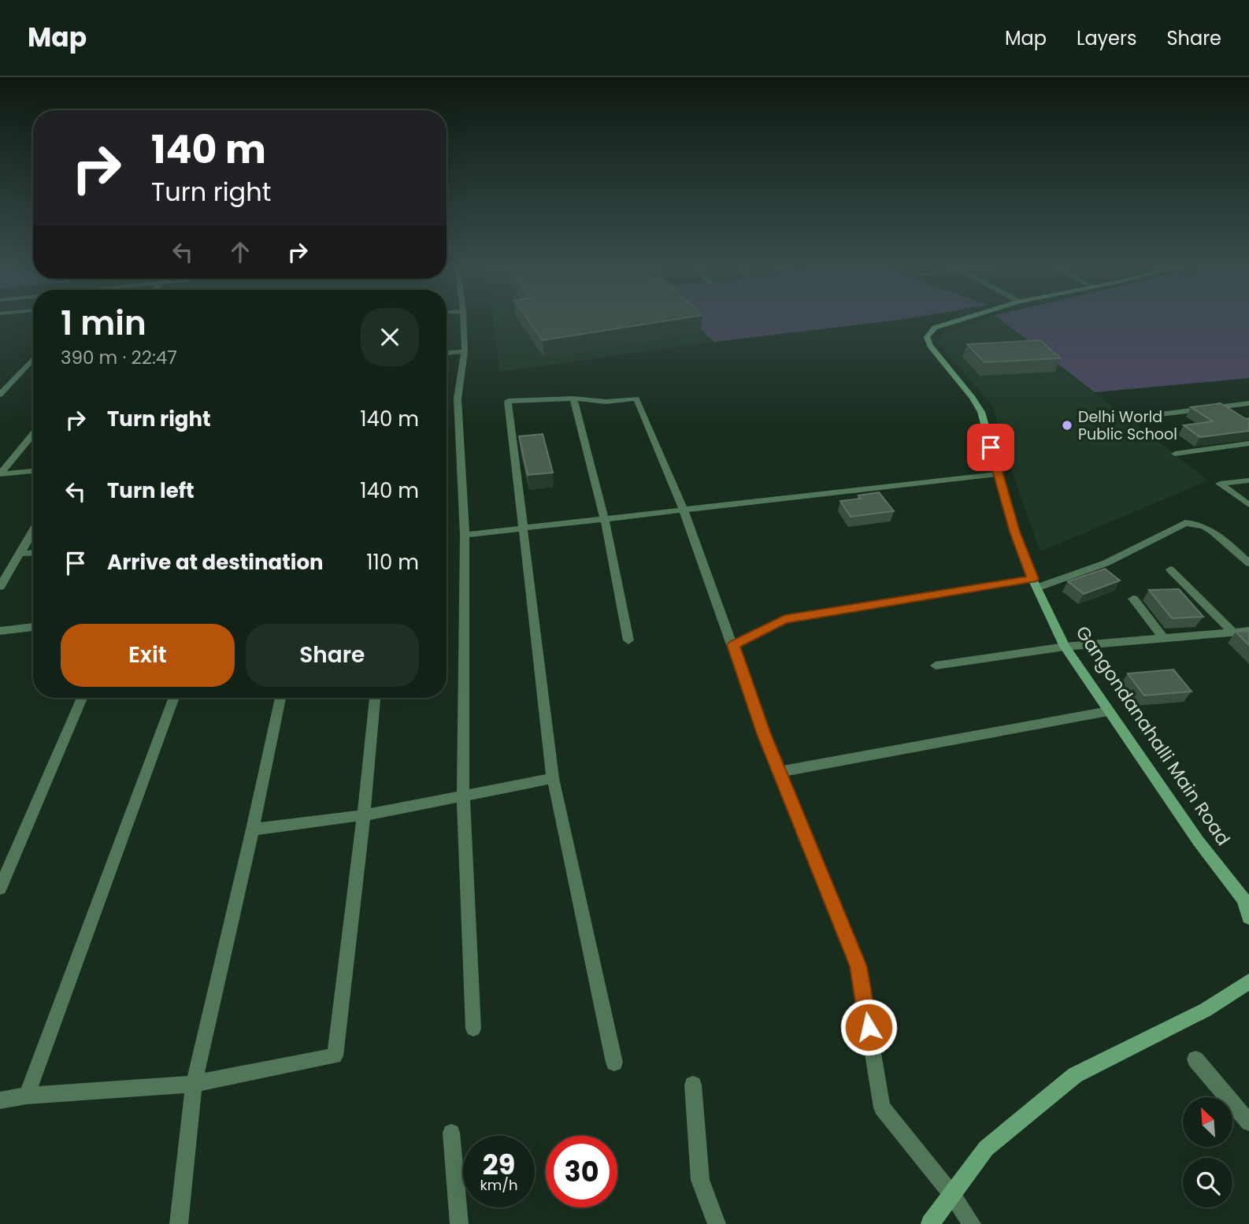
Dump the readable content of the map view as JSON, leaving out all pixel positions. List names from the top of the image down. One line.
{"streets":{"street":["Gangondanahalli Main Road"]},"places":["Delhi World Public School"],"north":"top left","page":{"header":"Map","nav":["Map","Layers","Share"],"turn":["140 m","Turn right"],"heading":["1 min","390 m · 22:47"],"list":[{"name":"Turn right","value":"140 m"},{"name":"Turn left","value":"140 m"},{"name":"Arrive at destination","value":"110 m"}],"buttons":["Exit","Share"],"speed":"29 km/h","limit":"30"}}
